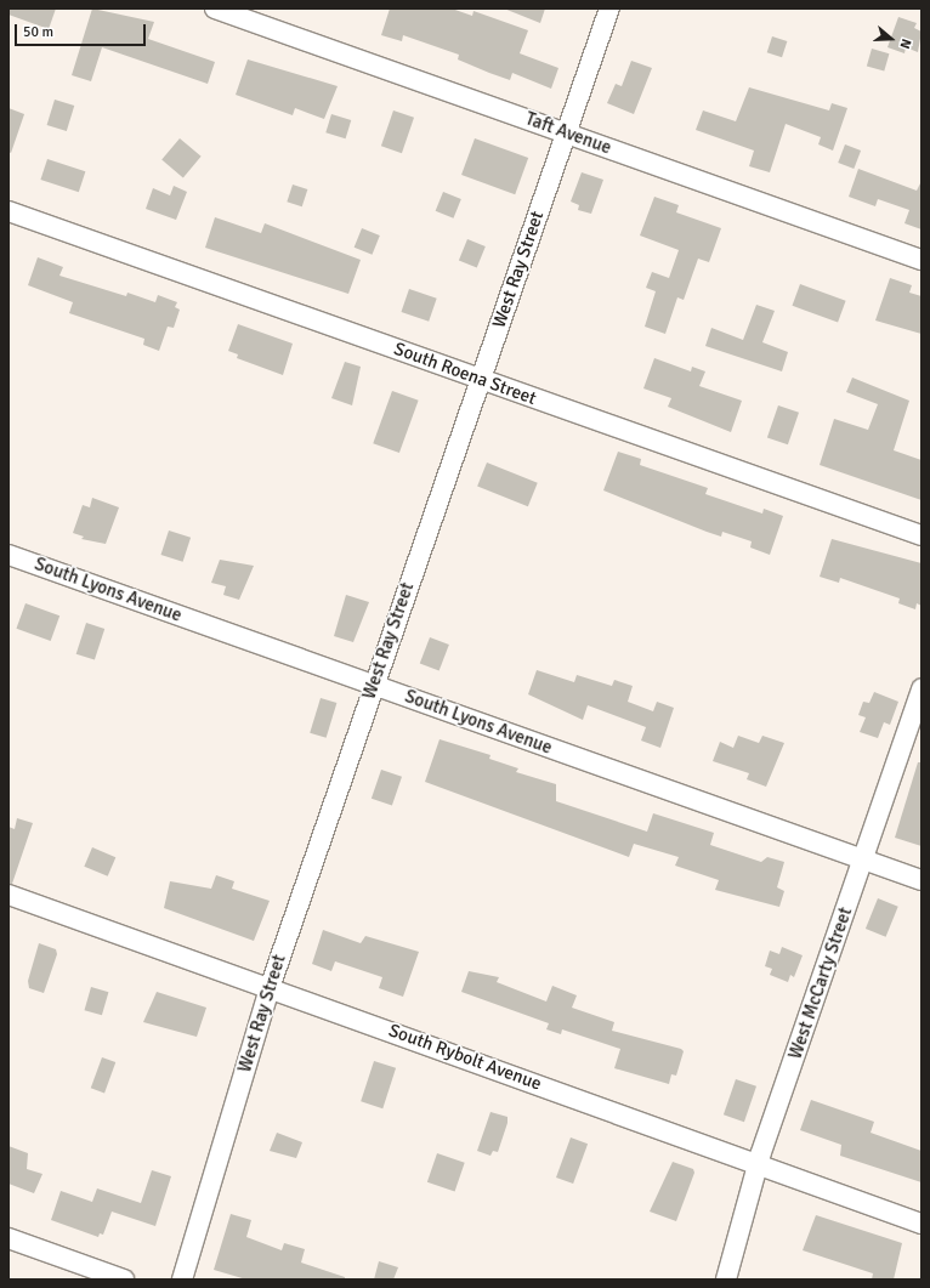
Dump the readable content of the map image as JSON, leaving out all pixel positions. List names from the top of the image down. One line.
{"streets":{"street":["Taft Avenue","West Ray Street","South Roena Street","South Lyons Avenue","West McCarty Street","South Rybolt Avenue"]},"crossings":[["Taft Avenue","West Ray Street"],["West Ray Street","South Roena Street"],["West Ray Street","South Lyons Avenue"],["West Ray Street","South Rybolt Avenue"],["South Lyons Avenue","West McCarty Street"],["West McCarty Street","South Rybolt Avenue"]],"scale_bar":"50 m","north":"right"}
